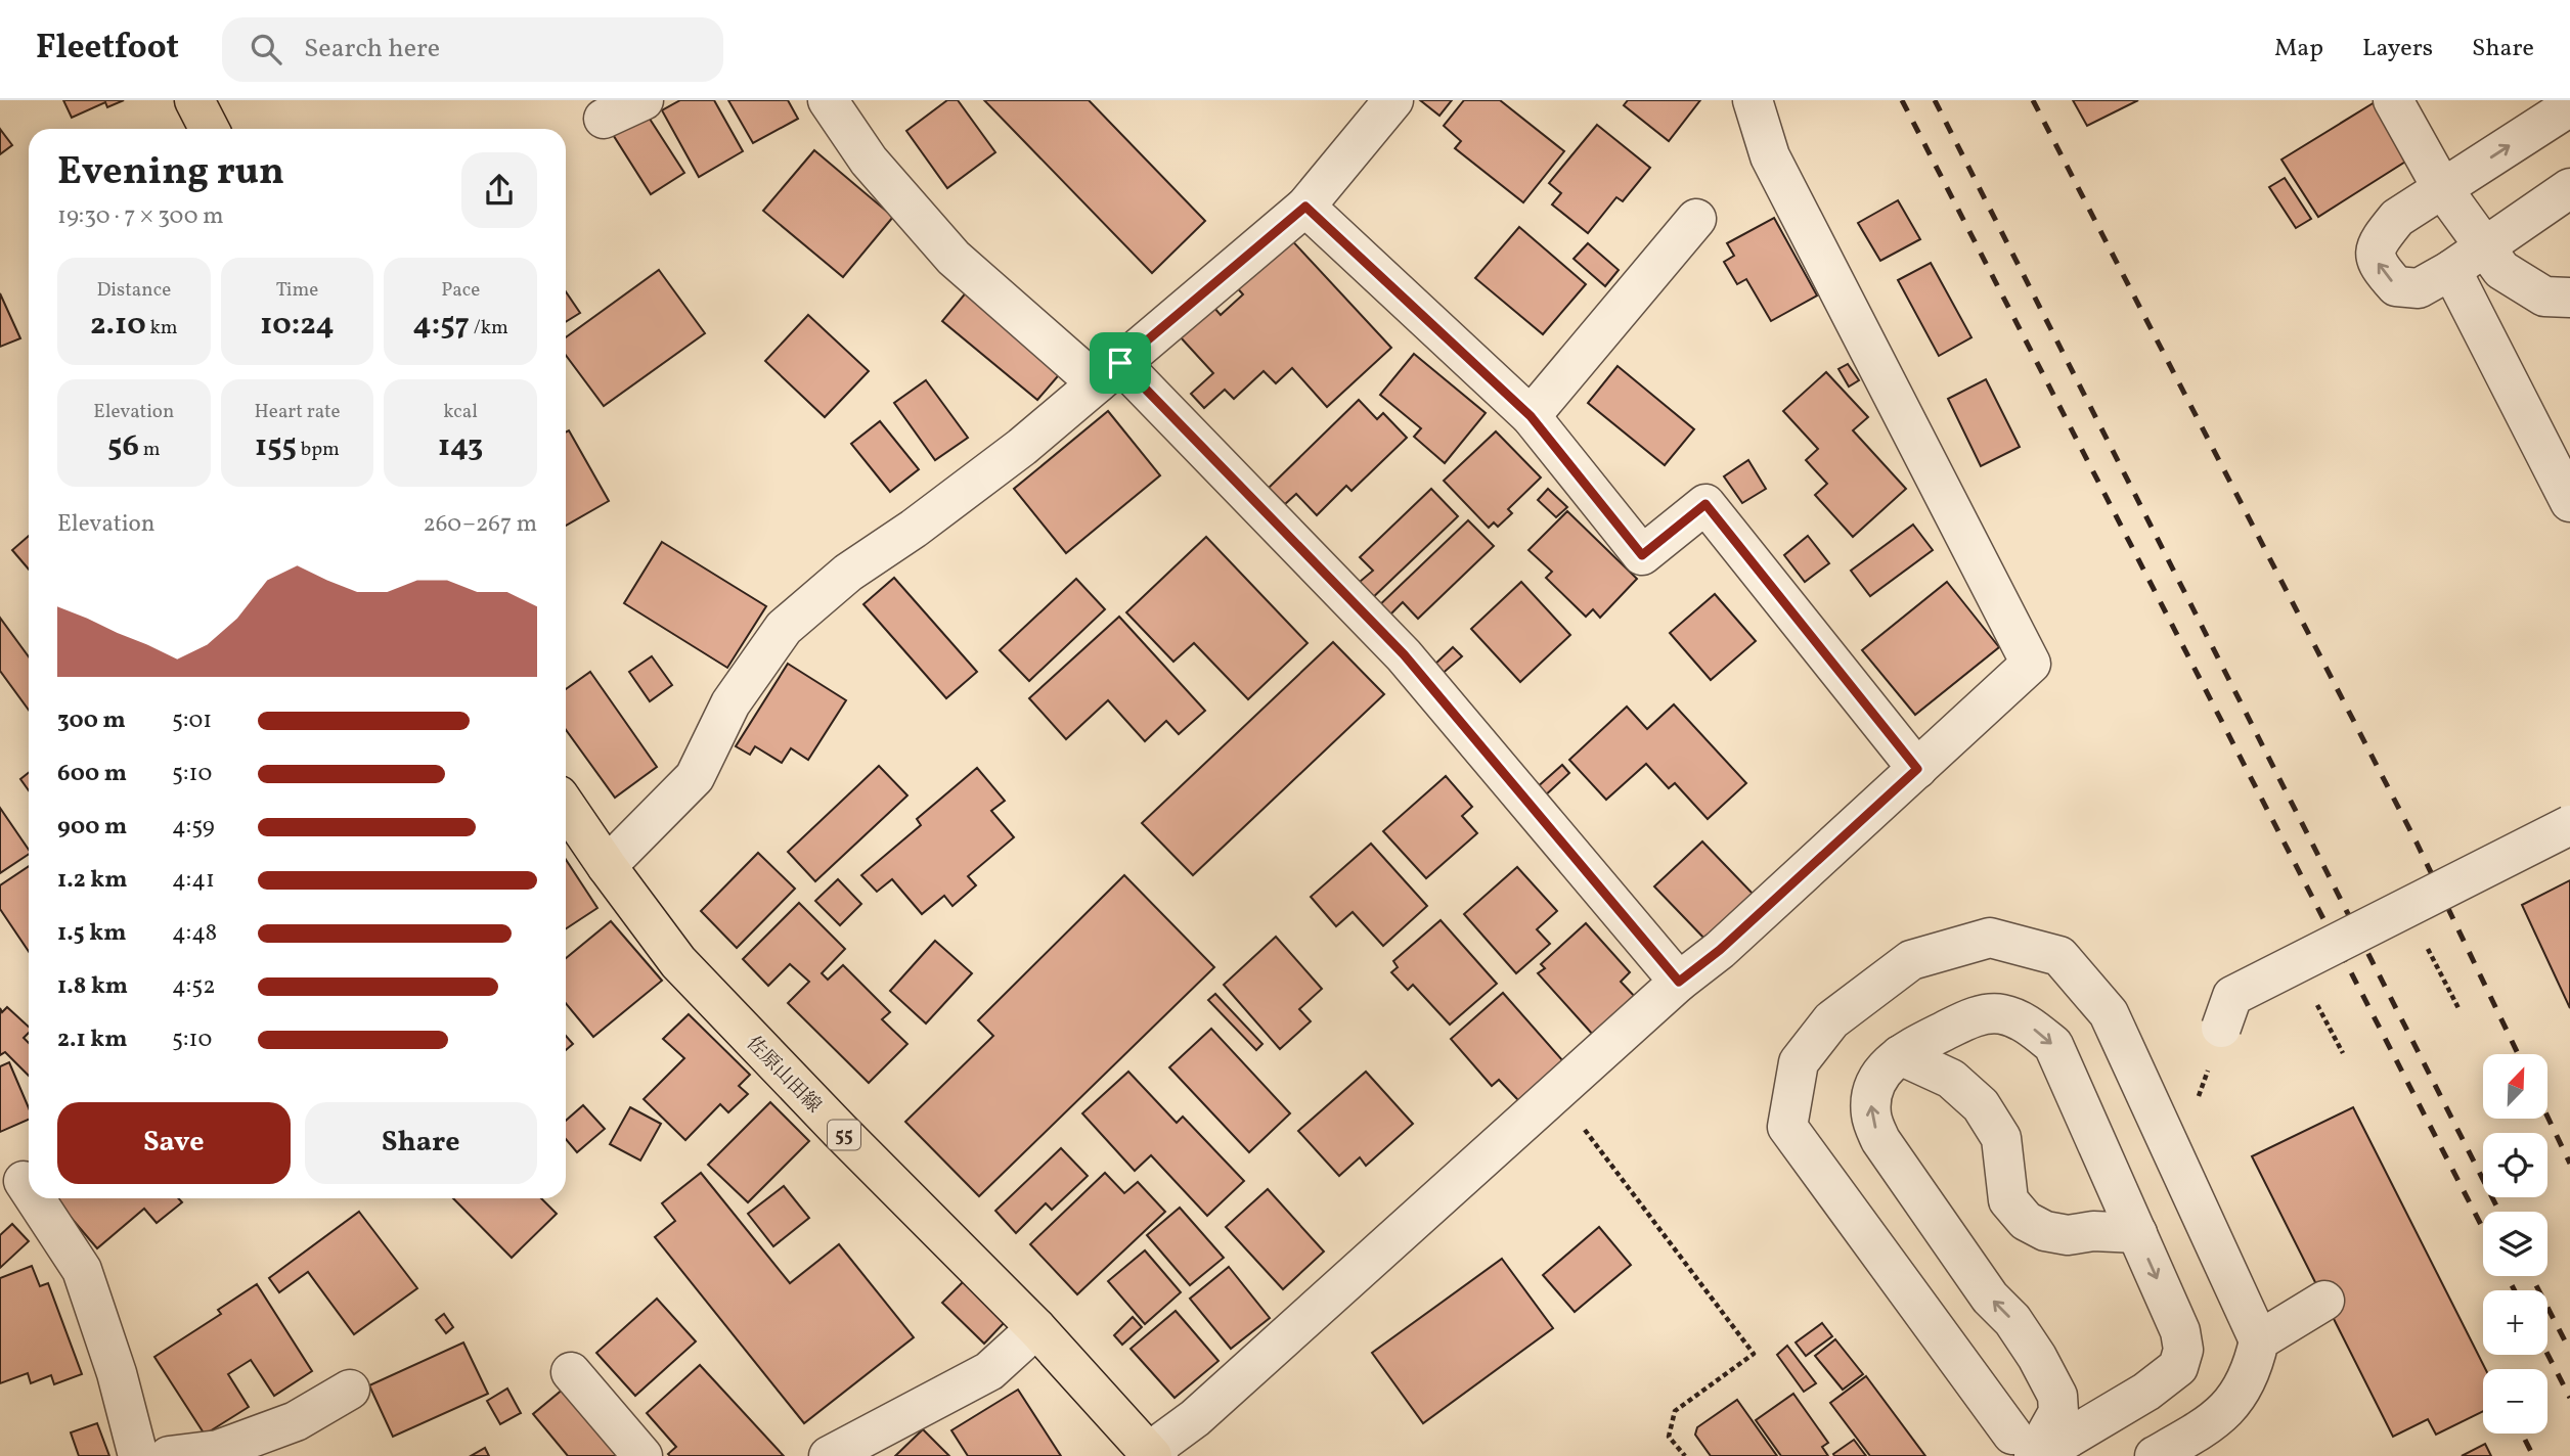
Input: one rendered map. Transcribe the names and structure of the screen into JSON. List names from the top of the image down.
{
  "streets": {
    "main road": ["佐原山田線", "55"]
  },
  "north": "top right",
  "page": {
    "header": "Fleetfoot",
    "search": "Search here",
    "nav": ["Map", "Layers", "Share"],
    "heading": ["Evening run", "19:30 · 7 × 300 m"],
    "stats": [
      ["Distance", "2.10 km"],
      ["Time", "10:24"],
      ["Pace", "4:57 /km"],
      ["Elevation", "56 m"],
      ["Heart rate", "155 bpm"],
      ["kcal", "143"]
    ],
    "chart": ["Elevation", "260–267 m"],
    "list": [
      {
        "name": "300 m",
        "note": "5:01"
      },
      {
        "name": "600 m",
        "note": "5:10"
      },
      {
        "name": "900 m",
        "note": "4:59"
      },
      {
        "name": "1.2 km",
        "note": "4:41"
      },
      {
        "name": "1.5 km",
        "note": "4:48"
      },
      {
        "name": "1.8 km",
        "note": "4:52"
      },
      {
        "name": "2.1 km",
        "note": "5:10"
      }
    ],
    "map_buttons": ["+", "−"],
    "buttons": ["Save", "Share"]
  }
}
